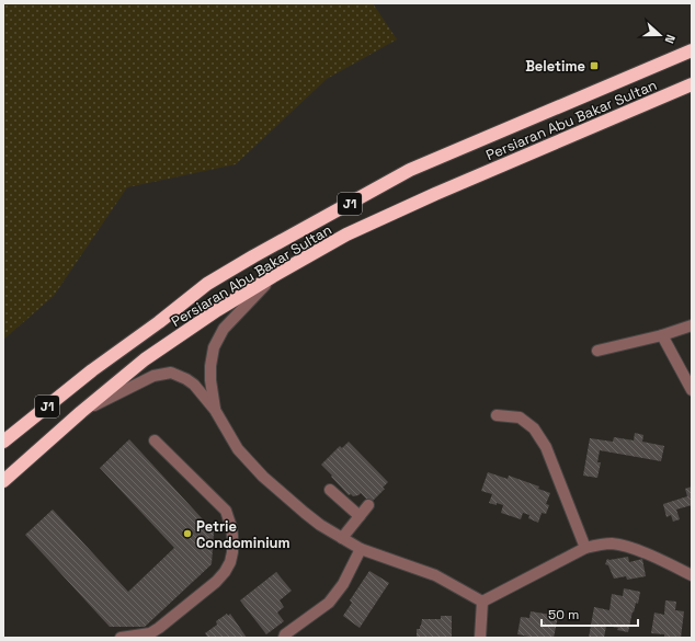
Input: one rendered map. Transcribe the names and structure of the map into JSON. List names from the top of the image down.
{
  "streets": {
    "highway": ["Persiaran Abu Bakar Sultan", "J1"]
  },
  "places": {
    "transit": ["Beletime"],
    "other": ["Petrie Condominium"]
  },
  "scale_bar": "50 m",
  "north": "right"
}
